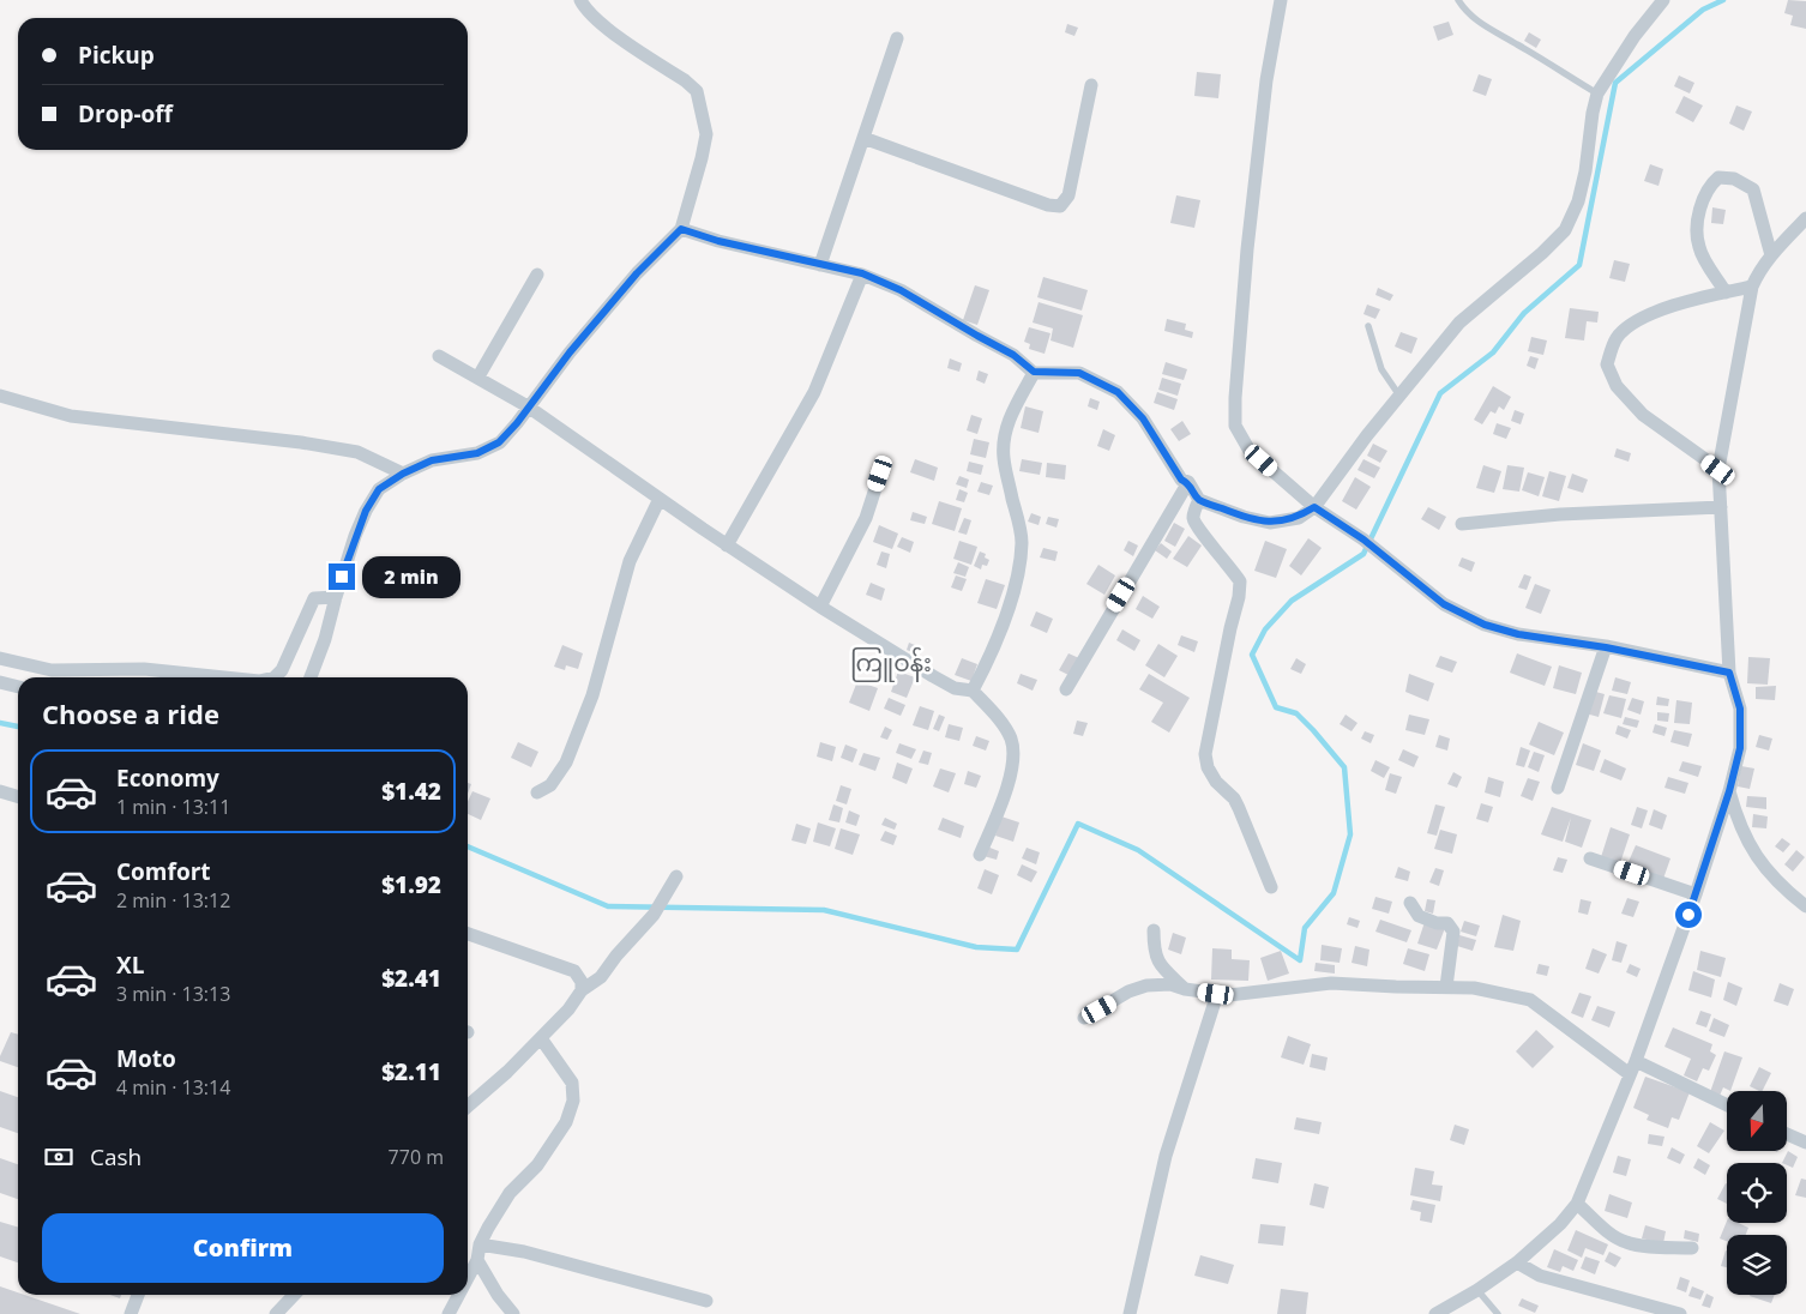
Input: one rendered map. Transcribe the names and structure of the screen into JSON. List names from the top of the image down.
{
  "districts": ["ကြူဝန်း"],
  "north": "bottom",
  "page": {
    "banner": ["Pickup", "Drop-off"],
    "bubble": "2 min",
    "heading": "Choose a ride",
    "list": [
      {
        "name": "Economy",
        "note": "1 min · 13:11",
        "value": "$1.42"
      },
      {
        "name": "Comfort",
        "note": "2 min · 13:12",
        "value": "$1.92"
      },
      {
        "name": "XL",
        "note": "3 min · 13:13",
        "value": "$2.41"
      },
      {
        "name": "Moto",
        "note": "4 min · 13:14",
        "value": "$2.11"
      }
    ],
    "pay": ["Cash", "770 m"],
    "buttons": "Confirm"
  }
}
